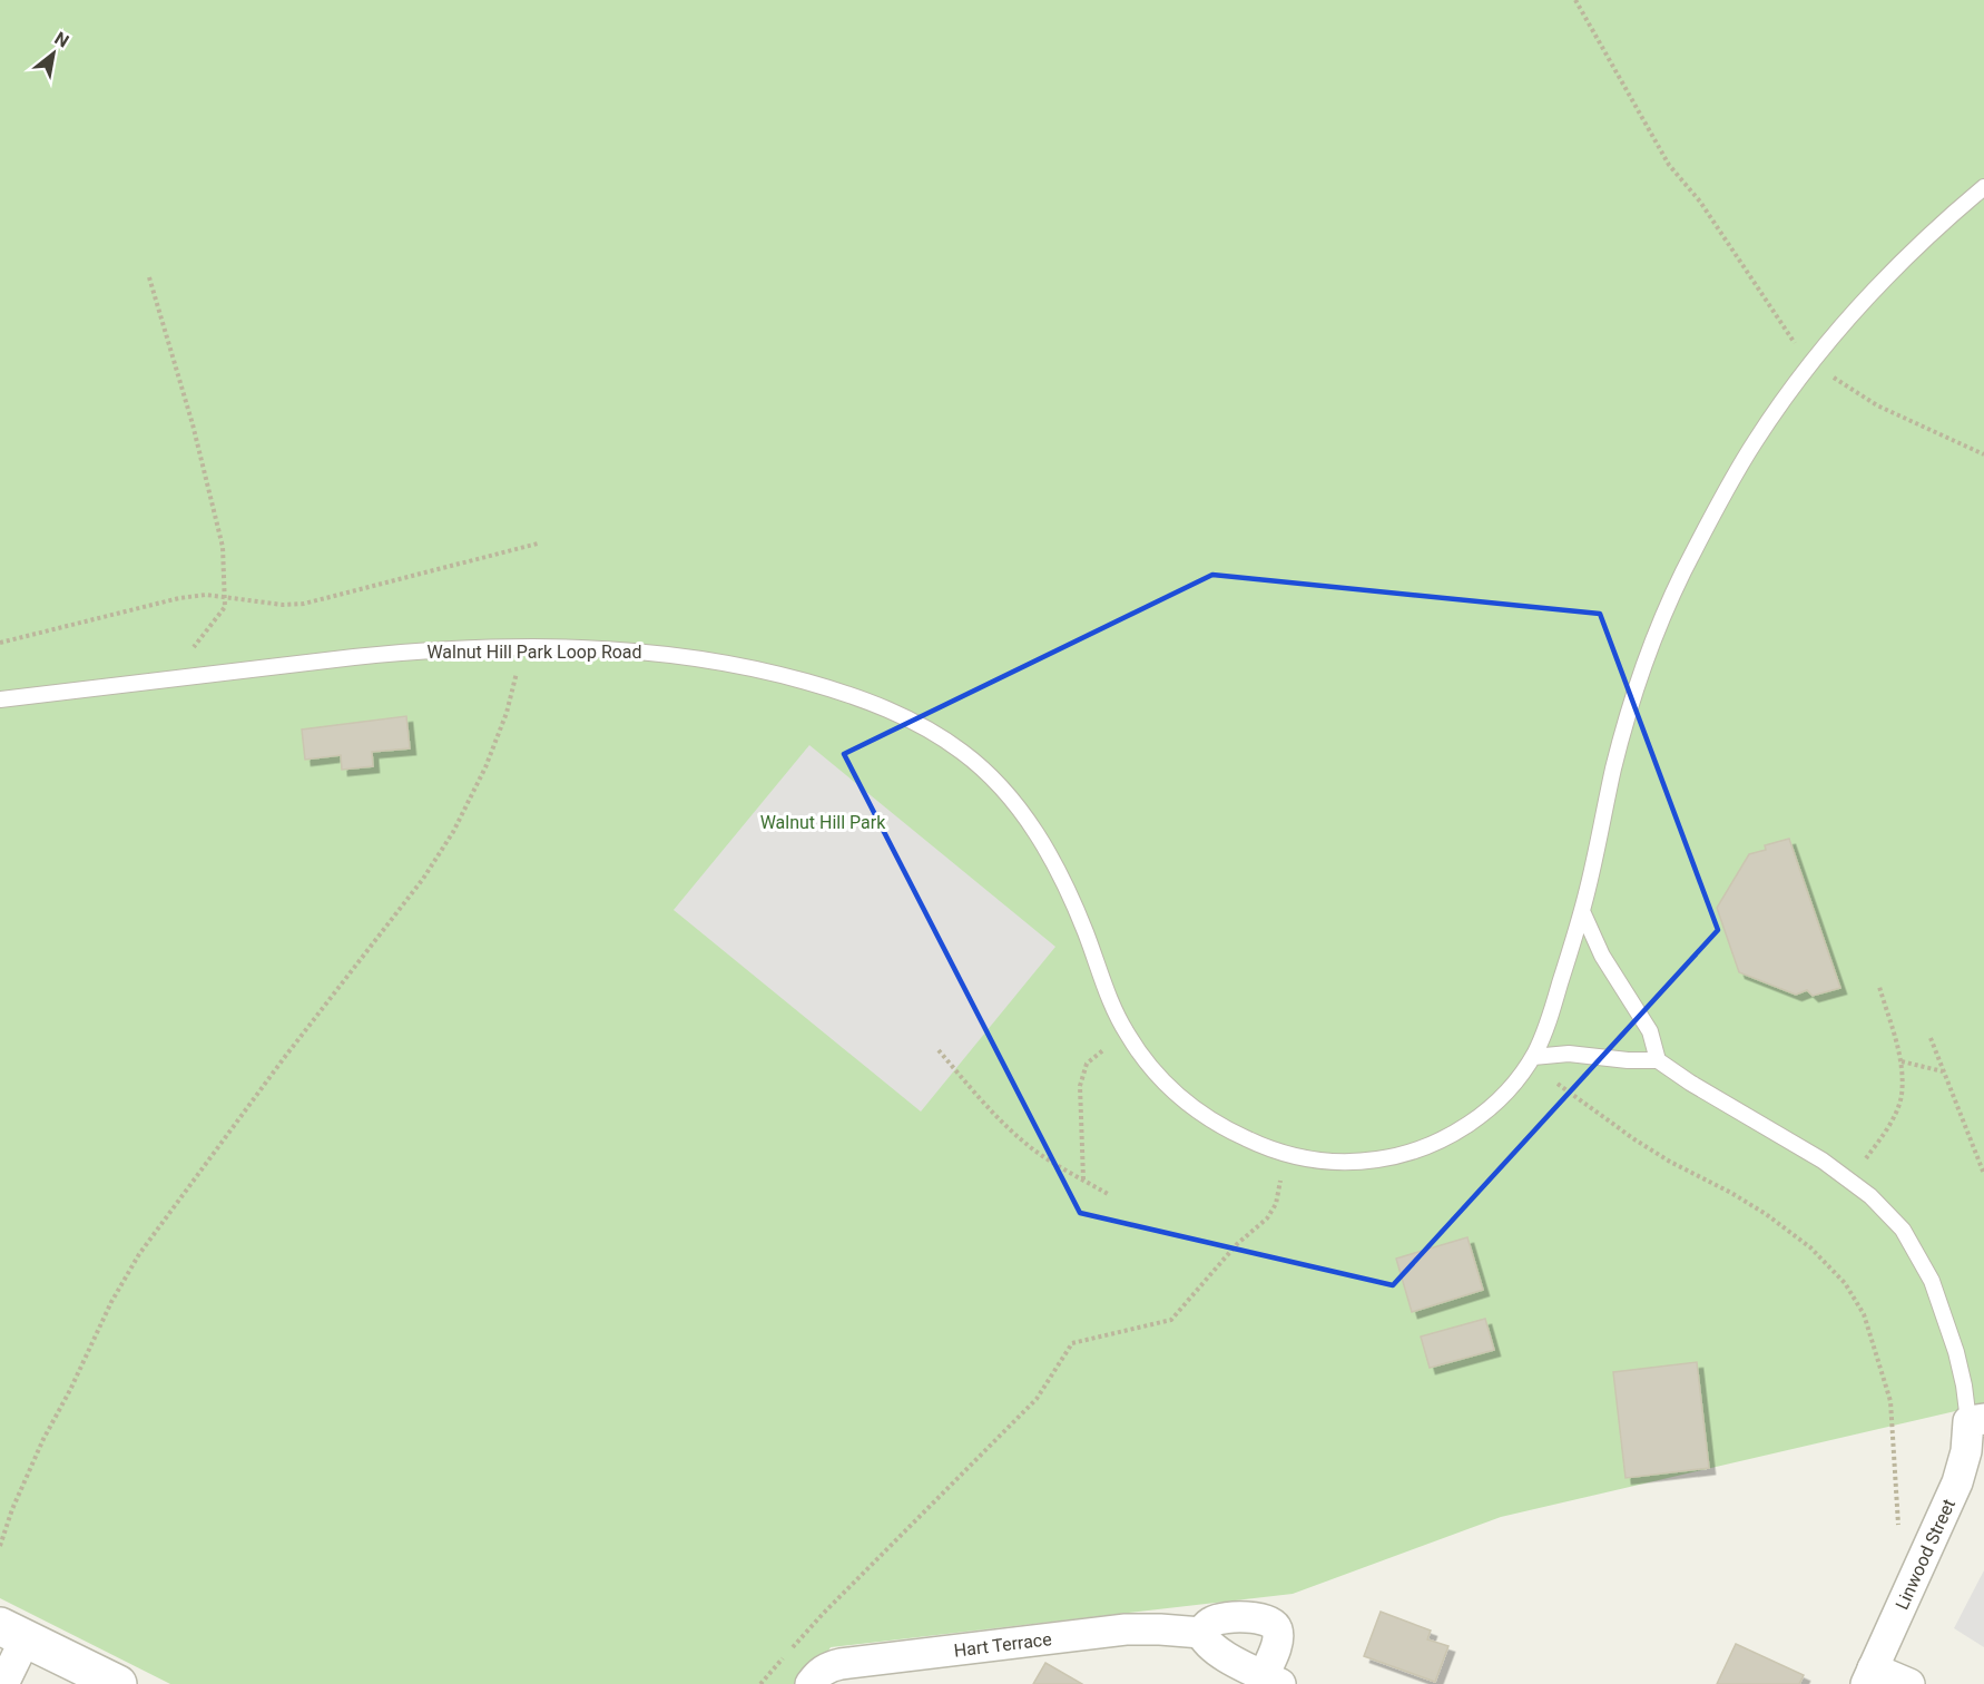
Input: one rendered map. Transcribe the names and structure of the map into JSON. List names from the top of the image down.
{
  "streets": {
    "street": ["Linwood Street", "Hart Terrace"],
    "lane": ["Walnut Hill Park Loop Road"]
  },
  "parks": ["Walnut Hill Park"],
  "north": "top right"
}
